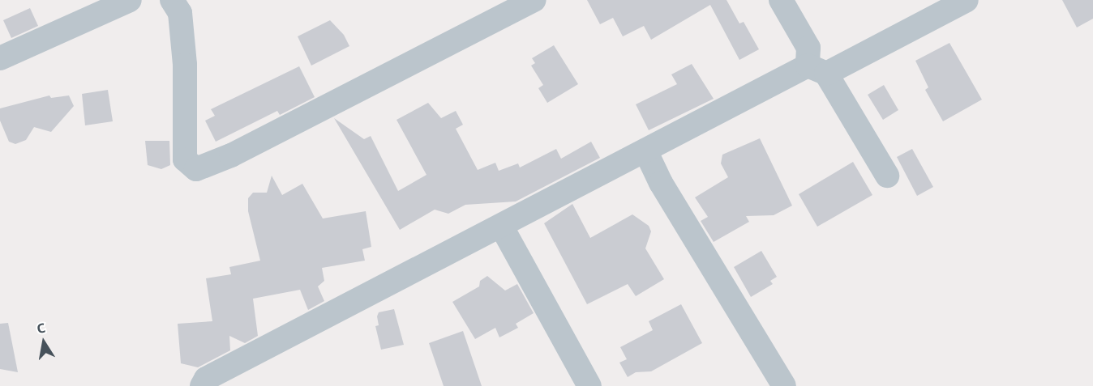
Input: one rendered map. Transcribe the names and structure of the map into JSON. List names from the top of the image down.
{
  "north": "top"
}
